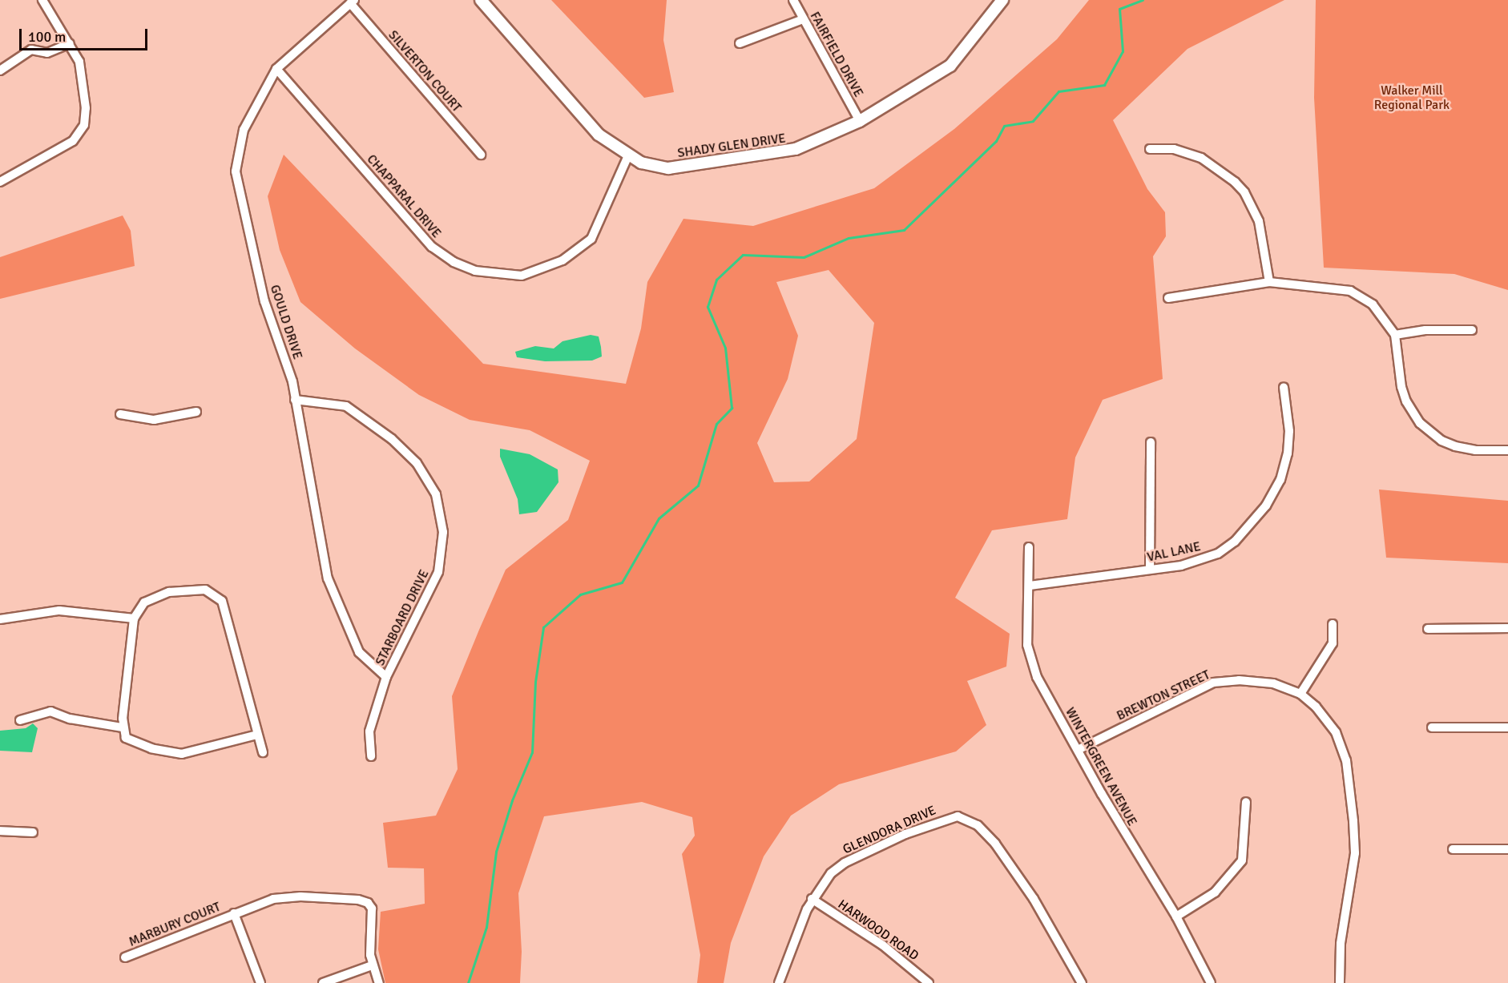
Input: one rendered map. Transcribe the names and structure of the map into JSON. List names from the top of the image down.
{
  "streets": {
    "street": [
      "FAIRFIELD DRIVE",
      "SILVERTON COURT",
      "SHADY GLEN DRIVE",
      "CHAPPARAL DRIVE",
      "GOULD DRIVE",
      "VAL LANE",
      "STARBOARD DRIVE",
      "BREWTON STREET",
      "WINTERGREEN AVENUE",
      "GLENDORA DRIVE",
      "MARBURY COURT",
      "HARWOOD ROAD"
    ]
  },
  "crossings": [
    ["FAIRFIELD DRIVE", "SHADY GLEN DRIVE"],
    ["SILVERTON COURT", "GOULD DRIVE"],
    ["SHADY GLEN DRIVE", "CHAPPARAL DRIVE"],
    ["CHAPPARAL DRIVE", "GOULD DRIVE"],
    ["GOULD DRIVE", "STARBOARD DRIVE"],
    ["VAL LANE", "WINTERGREEN AVENUE"],
    ["BREWTON STREET", "WINTERGREEN AVENUE"],
    ["GLENDORA DRIVE", "HARWOOD ROAD"]
  ],
  "parks": ["Walker Mill Regional Park"],
  "scale_bar": "100 m"
}
